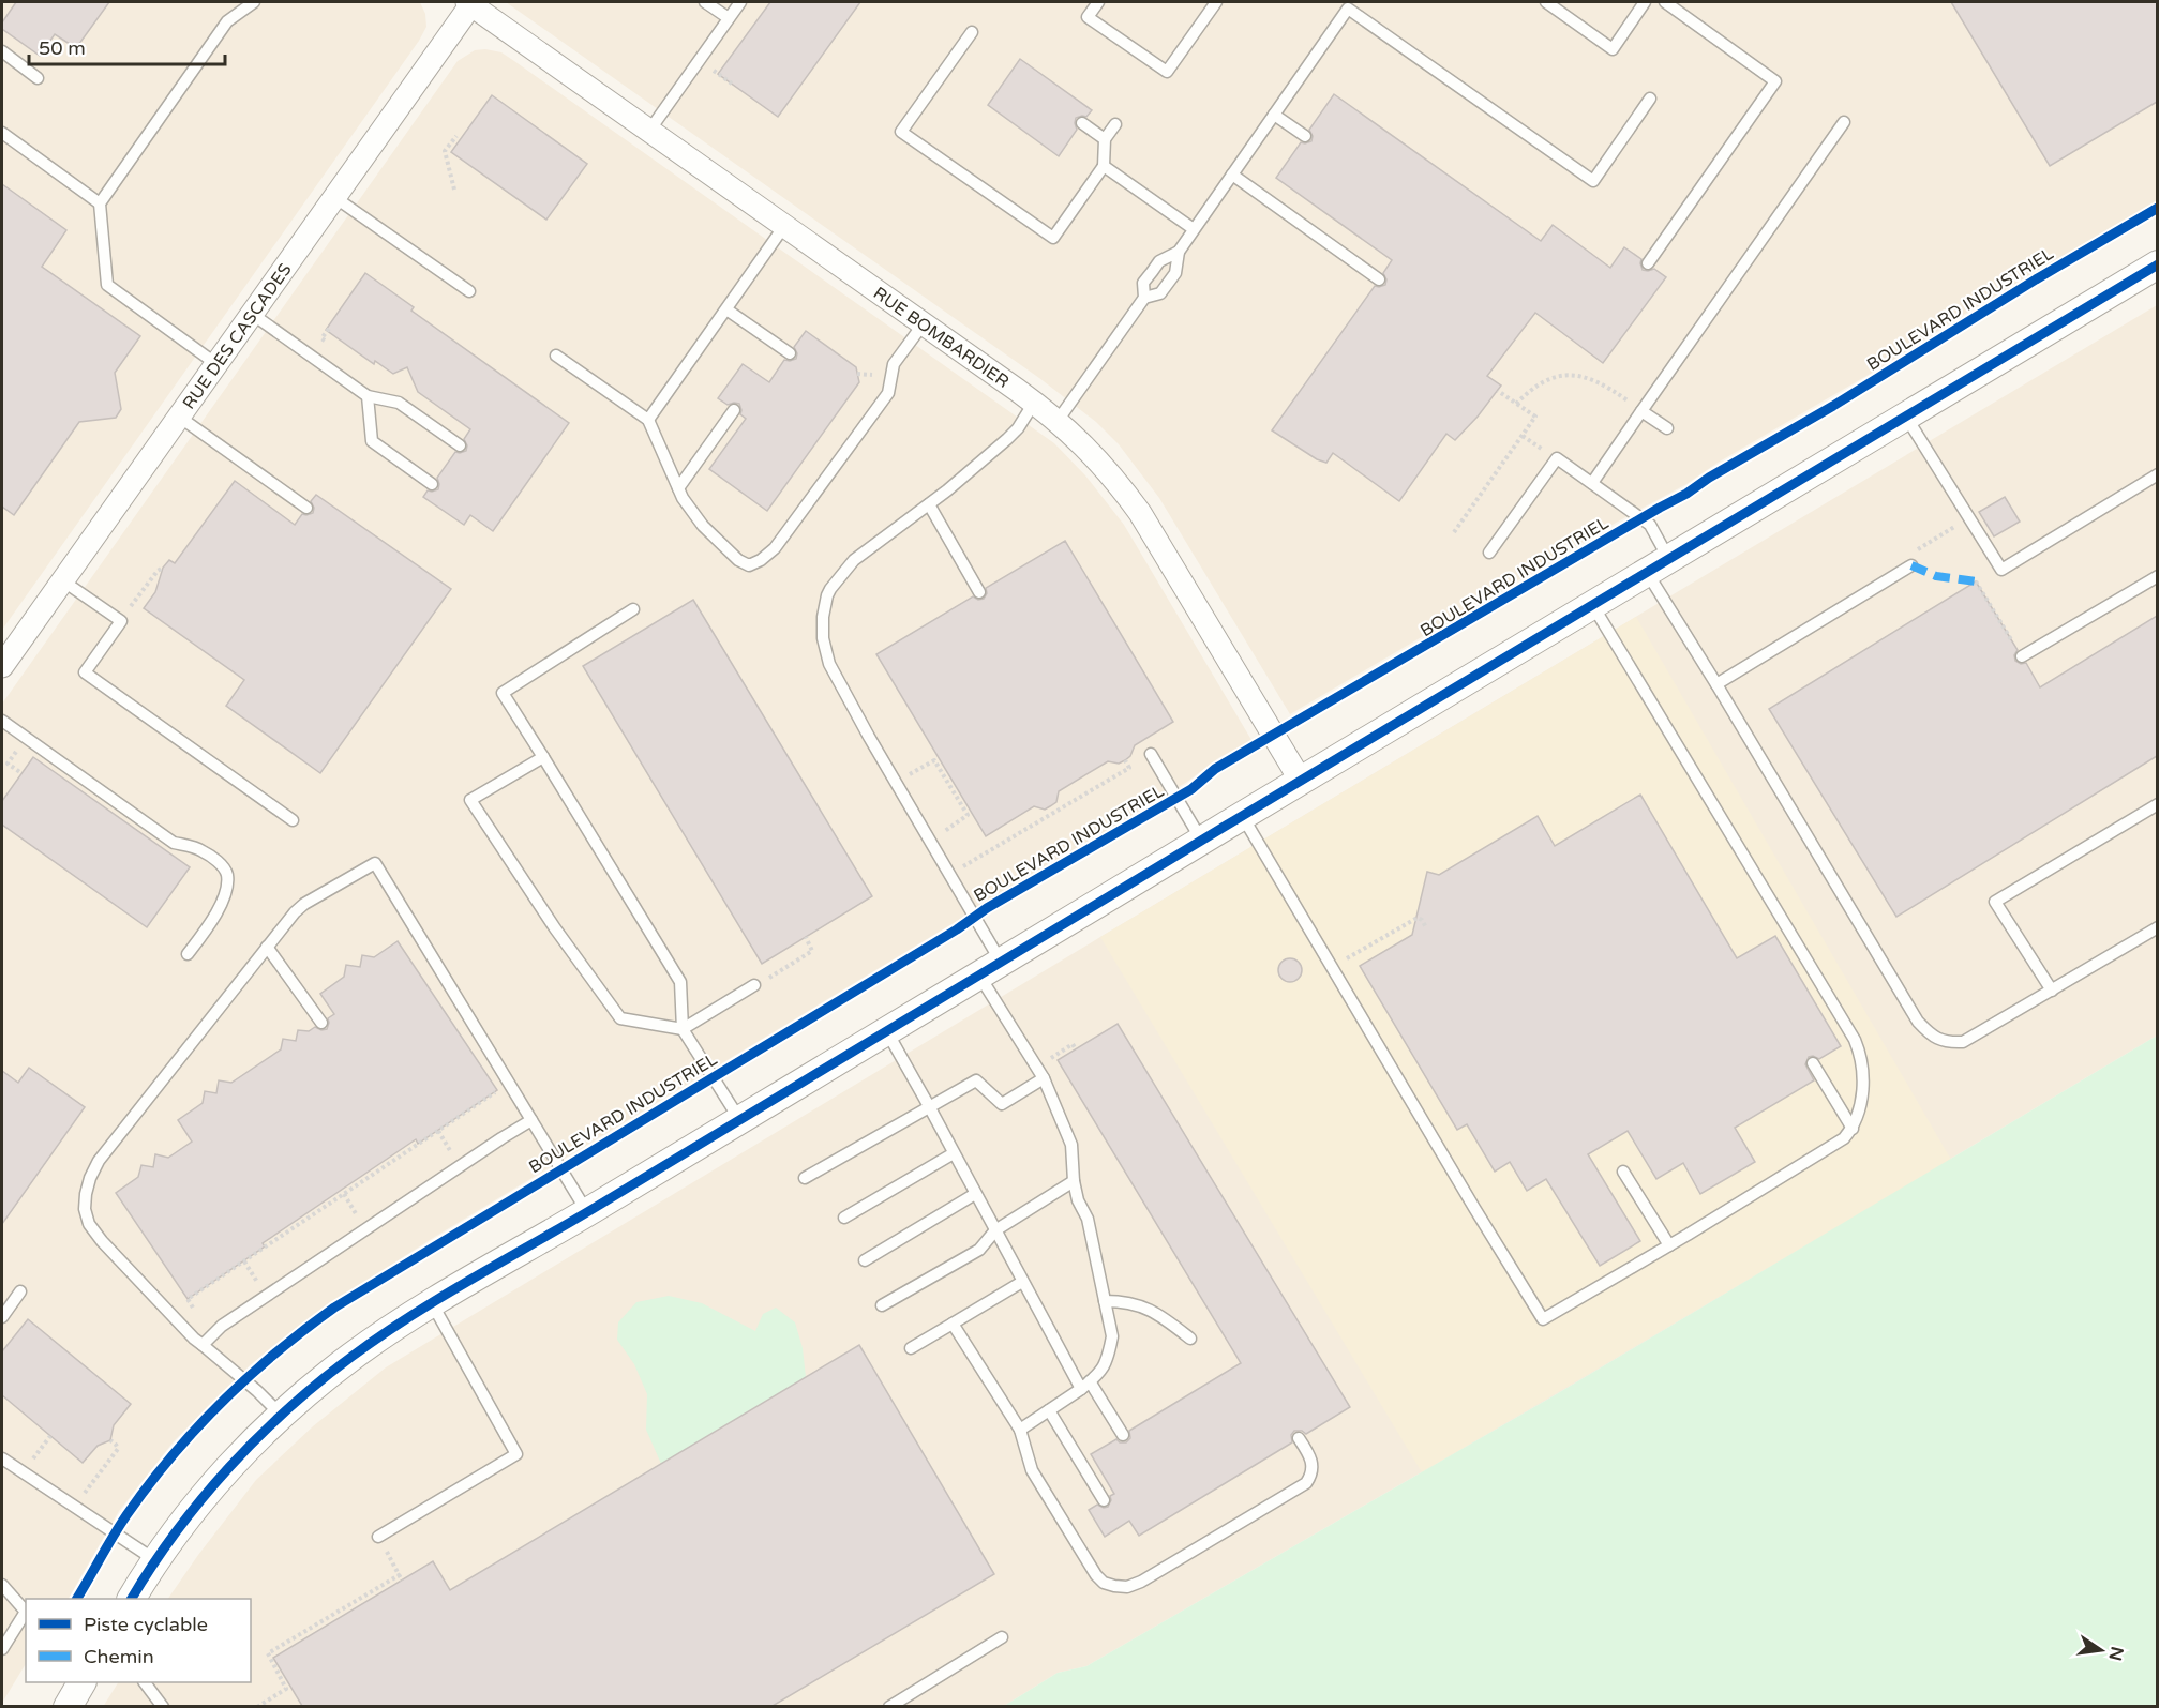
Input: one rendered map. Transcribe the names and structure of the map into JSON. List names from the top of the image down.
{
  "streets": {
    "street": ["RUE DES CASCADES", "RUE BOMBARDIER"],
    "cycle path": ["BOULEVARD INDUSTRIEL"]
  },
  "crossings": [
    ["RUE DES CASCADES", "RUE BOMBARDIER"]
  ],
  "legend": ["Piste cyclable", "Chemin"],
  "scale_bar": "50 m",
  "north": "right"
}
